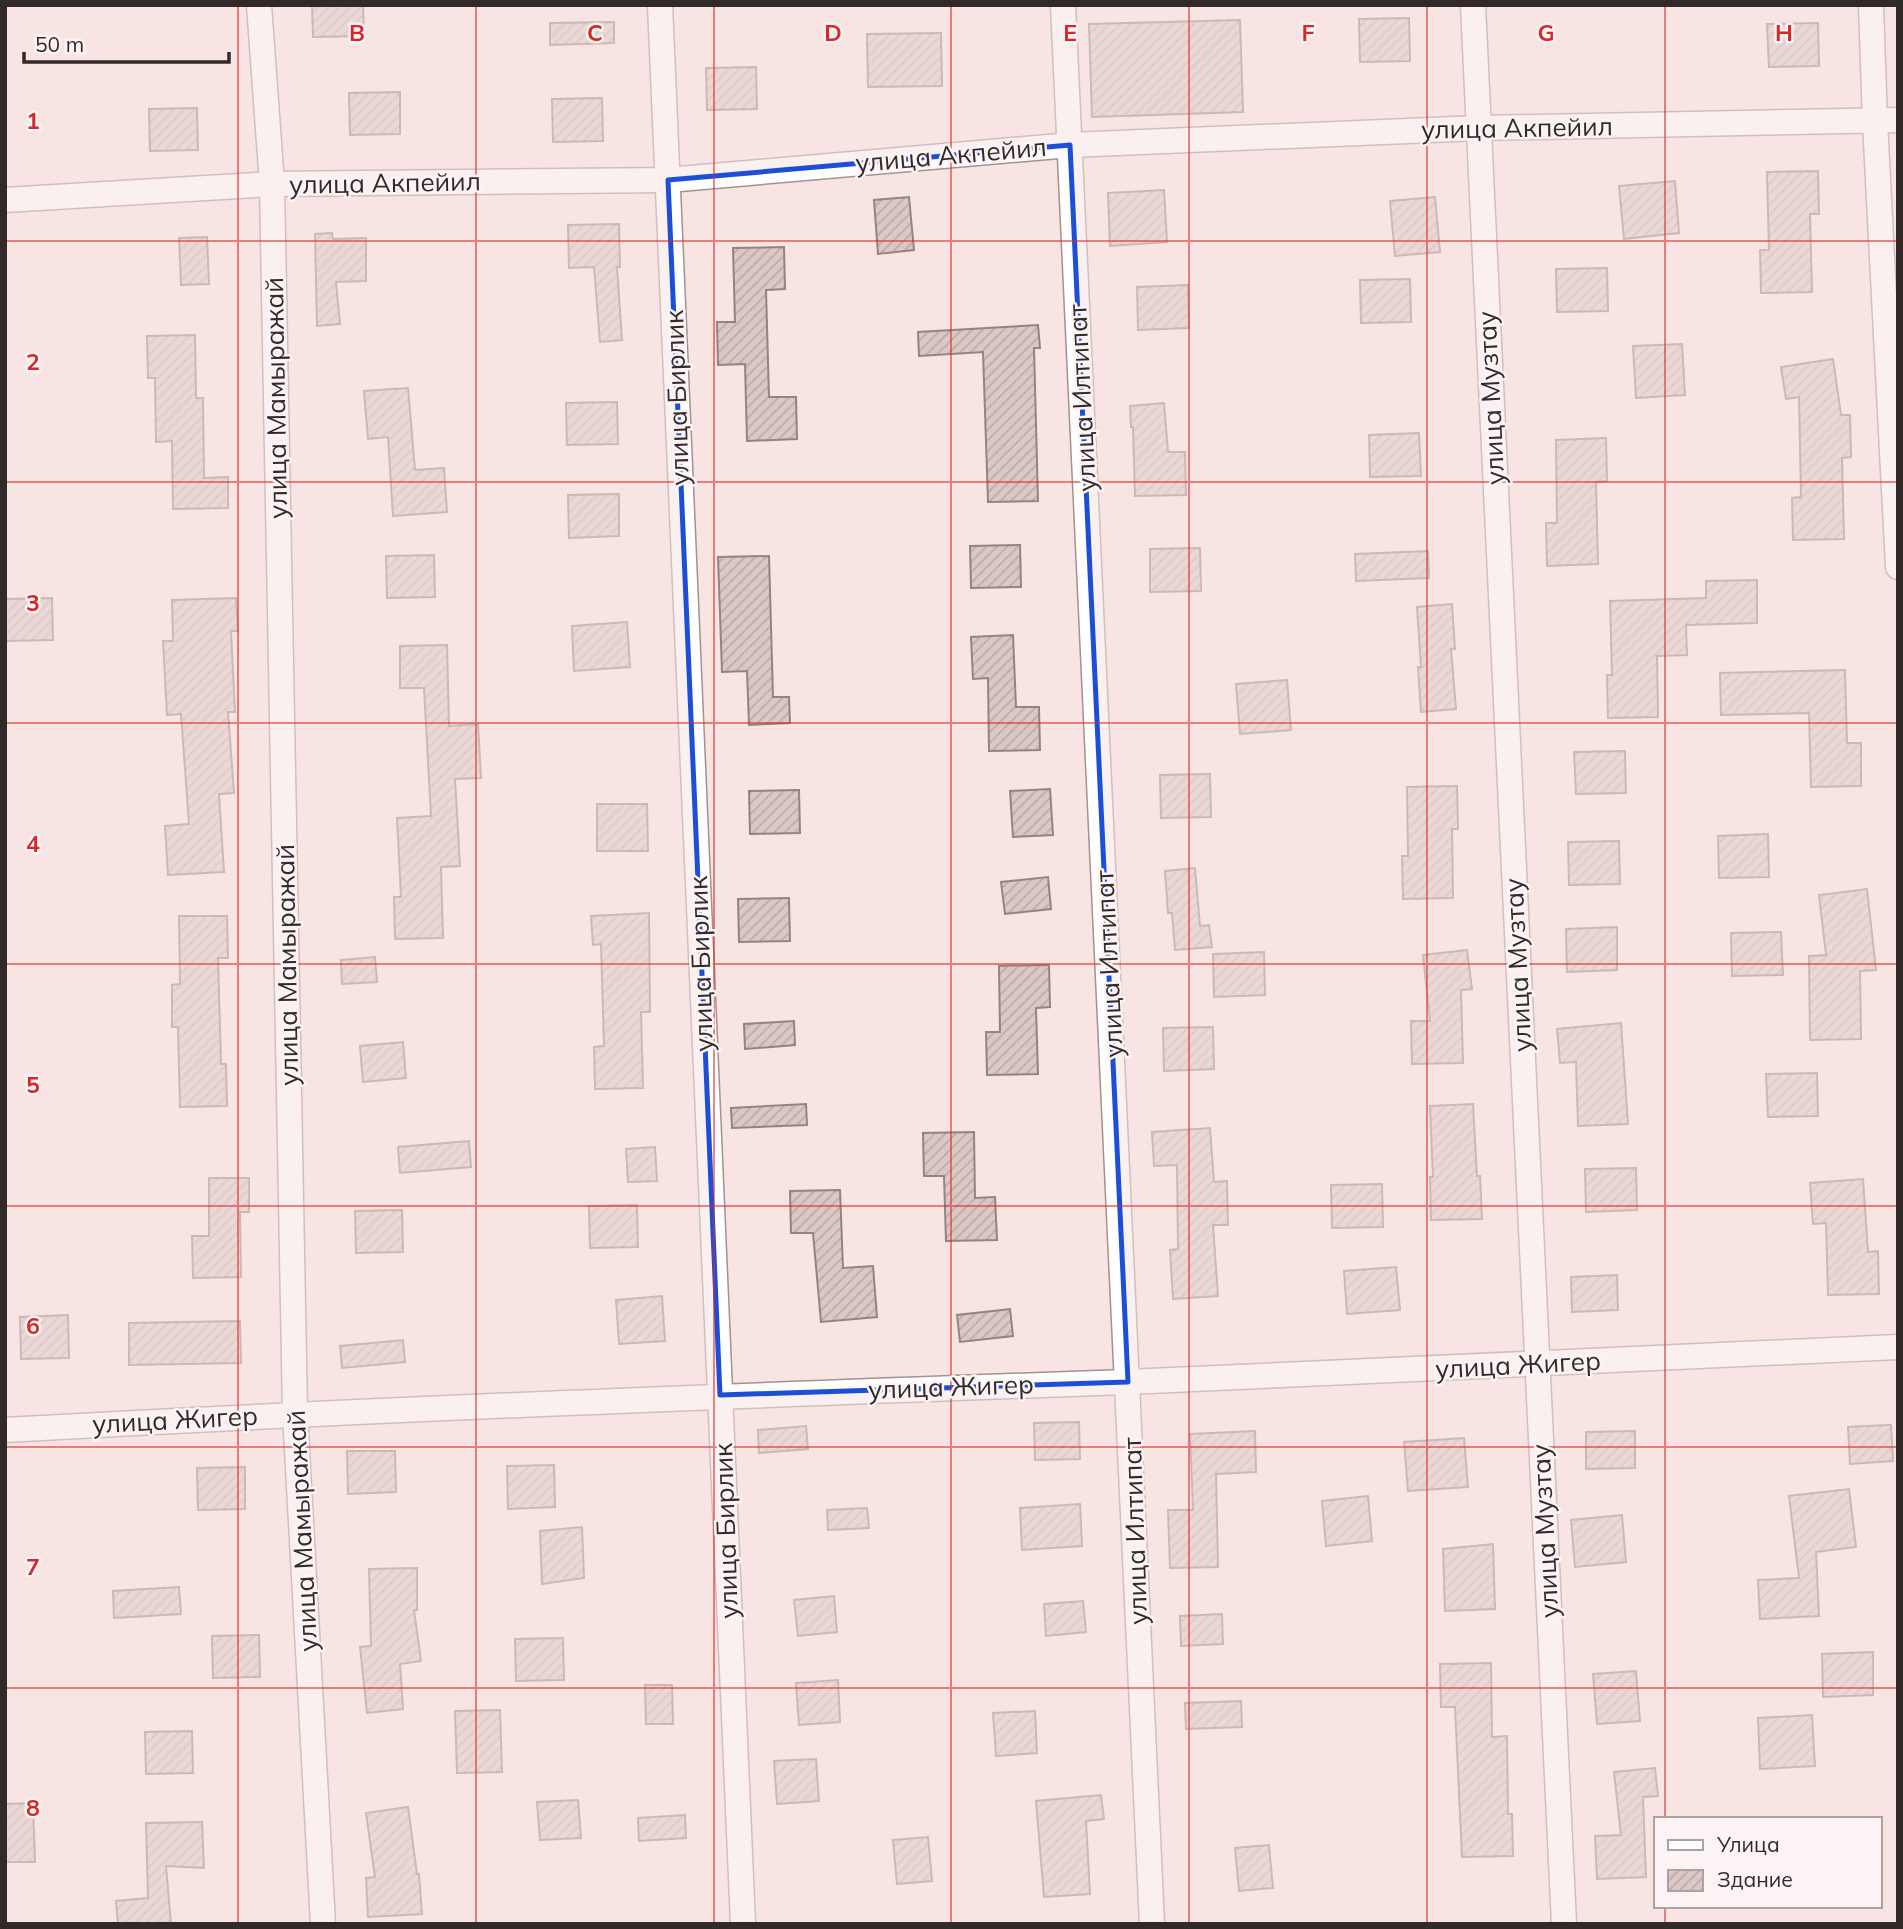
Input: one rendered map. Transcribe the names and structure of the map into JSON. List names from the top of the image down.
{
  "streets": {
    "street": [
      "улица Акпейил",
      "улица Мамыражай",
      "улица Бирлик",
      "улица Илтипат",
      "улица Музтау",
      "улица Жигер"
    ]
  },
  "crossings": [
    ["улица Акпейил", "улица Мамыражай"],
    ["улица Акпейил", "улица Бирлик"],
    ["улица Акпейил", "улица Илтипат"],
    ["улица Акпейил", "улица Музтау"],
    ["улица Мамыражай", "улица Жигер"],
    ["улица Бирлик", "улица Жигер"],
    ["улица Илтипат", "улица Жигер"],
    ["улица Музтау", "улица Жигер"]
  ],
  "legend": ["Улица", "Здание"],
  "scale_bar": "50 m",
  "grid": {
    "columns": [
      "B",
      "C",
      "D",
      "E",
      "F",
      "G",
      "H"
    ],
    "rows": [
      "1",
      "2",
      "3",
      "4",
      "5",
      "6",
      "7",
      "8"
    ]
  }
}
